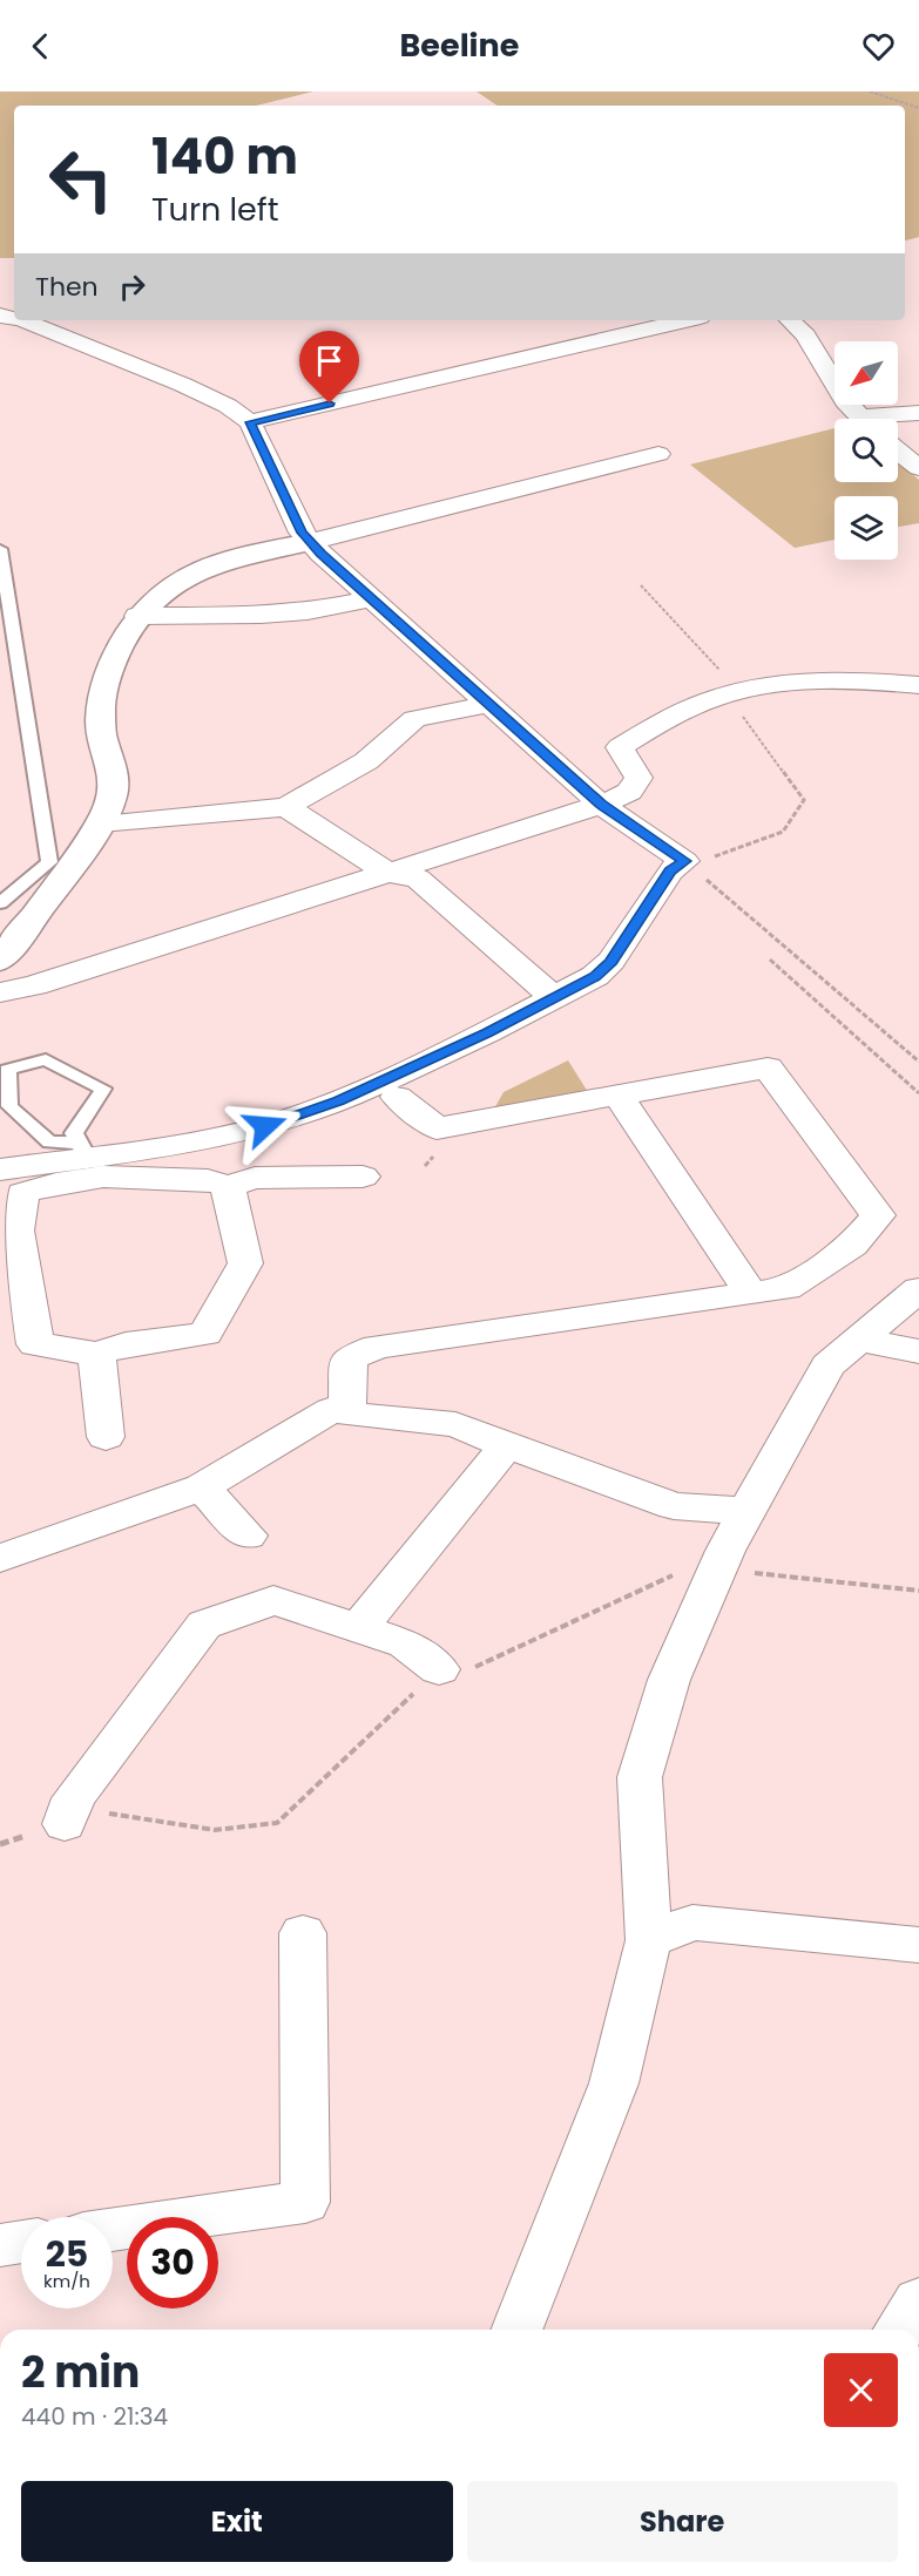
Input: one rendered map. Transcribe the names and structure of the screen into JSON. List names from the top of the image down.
{
  "north": "bottom left",
  "page": {
    "header": "Beeline",
    "turn": ["140 m", "Turn left"],
    "then": "Then",
    "speed": "25 km/h",
    "limit": "30",
    "heading": ["2 min", "440 m · 21:34"],
    "buttons": ["Exit", "Share"]
  }
}
